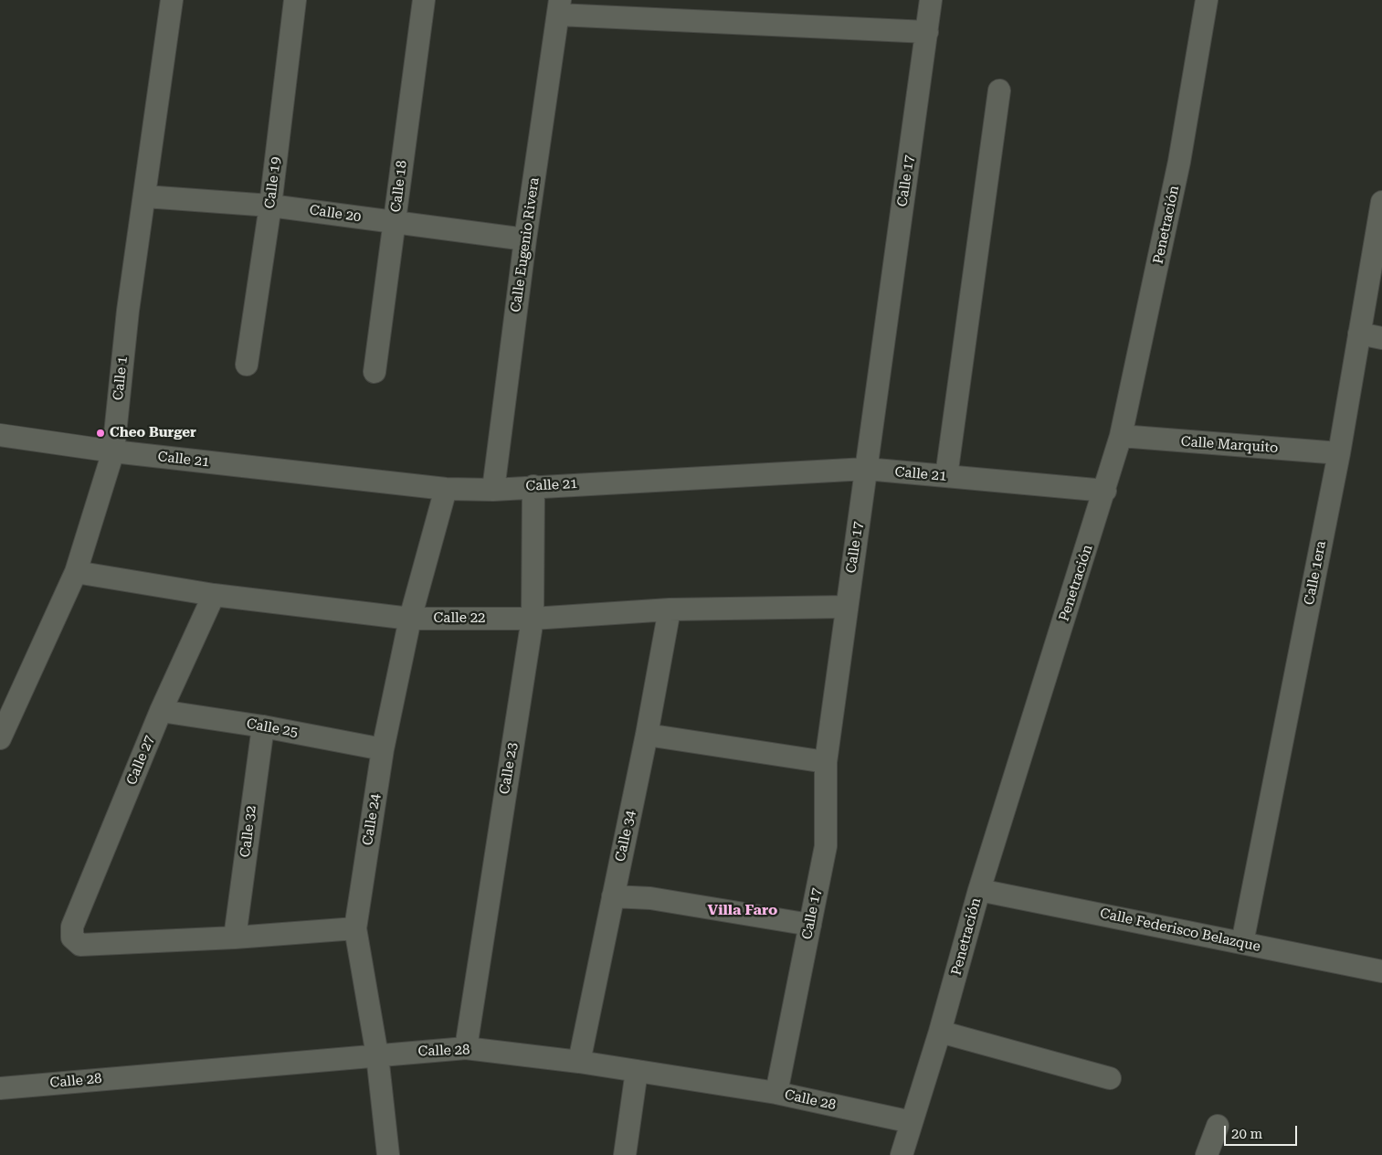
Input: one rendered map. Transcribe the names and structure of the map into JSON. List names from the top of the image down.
{
  "streets": {
    "street": [
      "Calle 17",
      "Calle 19",
      "Calle 18",
      "Calle 20",
      "Penetración",
      "Calle Eugenio Rivera",
      "Calle 1",
      "Calle Marquito",
      "Calle 21",
      "Calle 1era",
      "Calle 22",
      "Calle 25",
      "Calle 27",
      "Calle 23",
      "Calle 24",
      "Calle 32",
      "Calle 34",
      "Calle Federisco Belazque",
      "Calle 28"
    ]
  },
  "crossings": [
    ["Calle 17", "Calle 21"],
    ["Calle 17", "Calle 22"],
    ["Calle 17", "Calle 28"],
    ["Calle 19", "Calle 20"],
    ["Calle 18", "Calle 20"],
    ["Calle 20", "Calle Eugenio Rivera"],
    ["Calle 20", "Calle 1"],
    ["Penetración", "Calle Marquito"],
    ["Penetración", "Calle 21"],
    ["Penetración", "Calle Federisco Belazque"],
    ["Penetración", "Calle 28"],
    ["Calle Eugenio Rivera", "Calle 21"],
    ["Calle 1", "Calle 21"],
    ["Calle 1", "Calle 22"],
    ["Calle Marquito", "Calle 1era"],
    ["Calle 21", "Calle 23"],
    ["Calle 21", "Calle 24"],
    ["Calle 1era", "Calle Federisco Belazque"],
    ["Calle 22", "Calle 27"],
    ["Calle 22", "Calle 23"],
    ["Calle 22", "Calle 24"],
    ["Calle 22", "Calle 34"],
    ["Calle 25", "Calle 27"],
    ["Calle 25", "Calle 24"],
    ["Calle 25", "Calle 32"],
    ["Calle 27", "Calle 32"],
    ["Calle 23", "Calle 28"],
    ["Calle 24", "Calle 28"],
    ["Calle 34", "Calle 28"]
  ],
  "districts": ["Villa Faro"],
  "places": ["Cheo Burger"],
  "scale_bar": "20 m"
}
